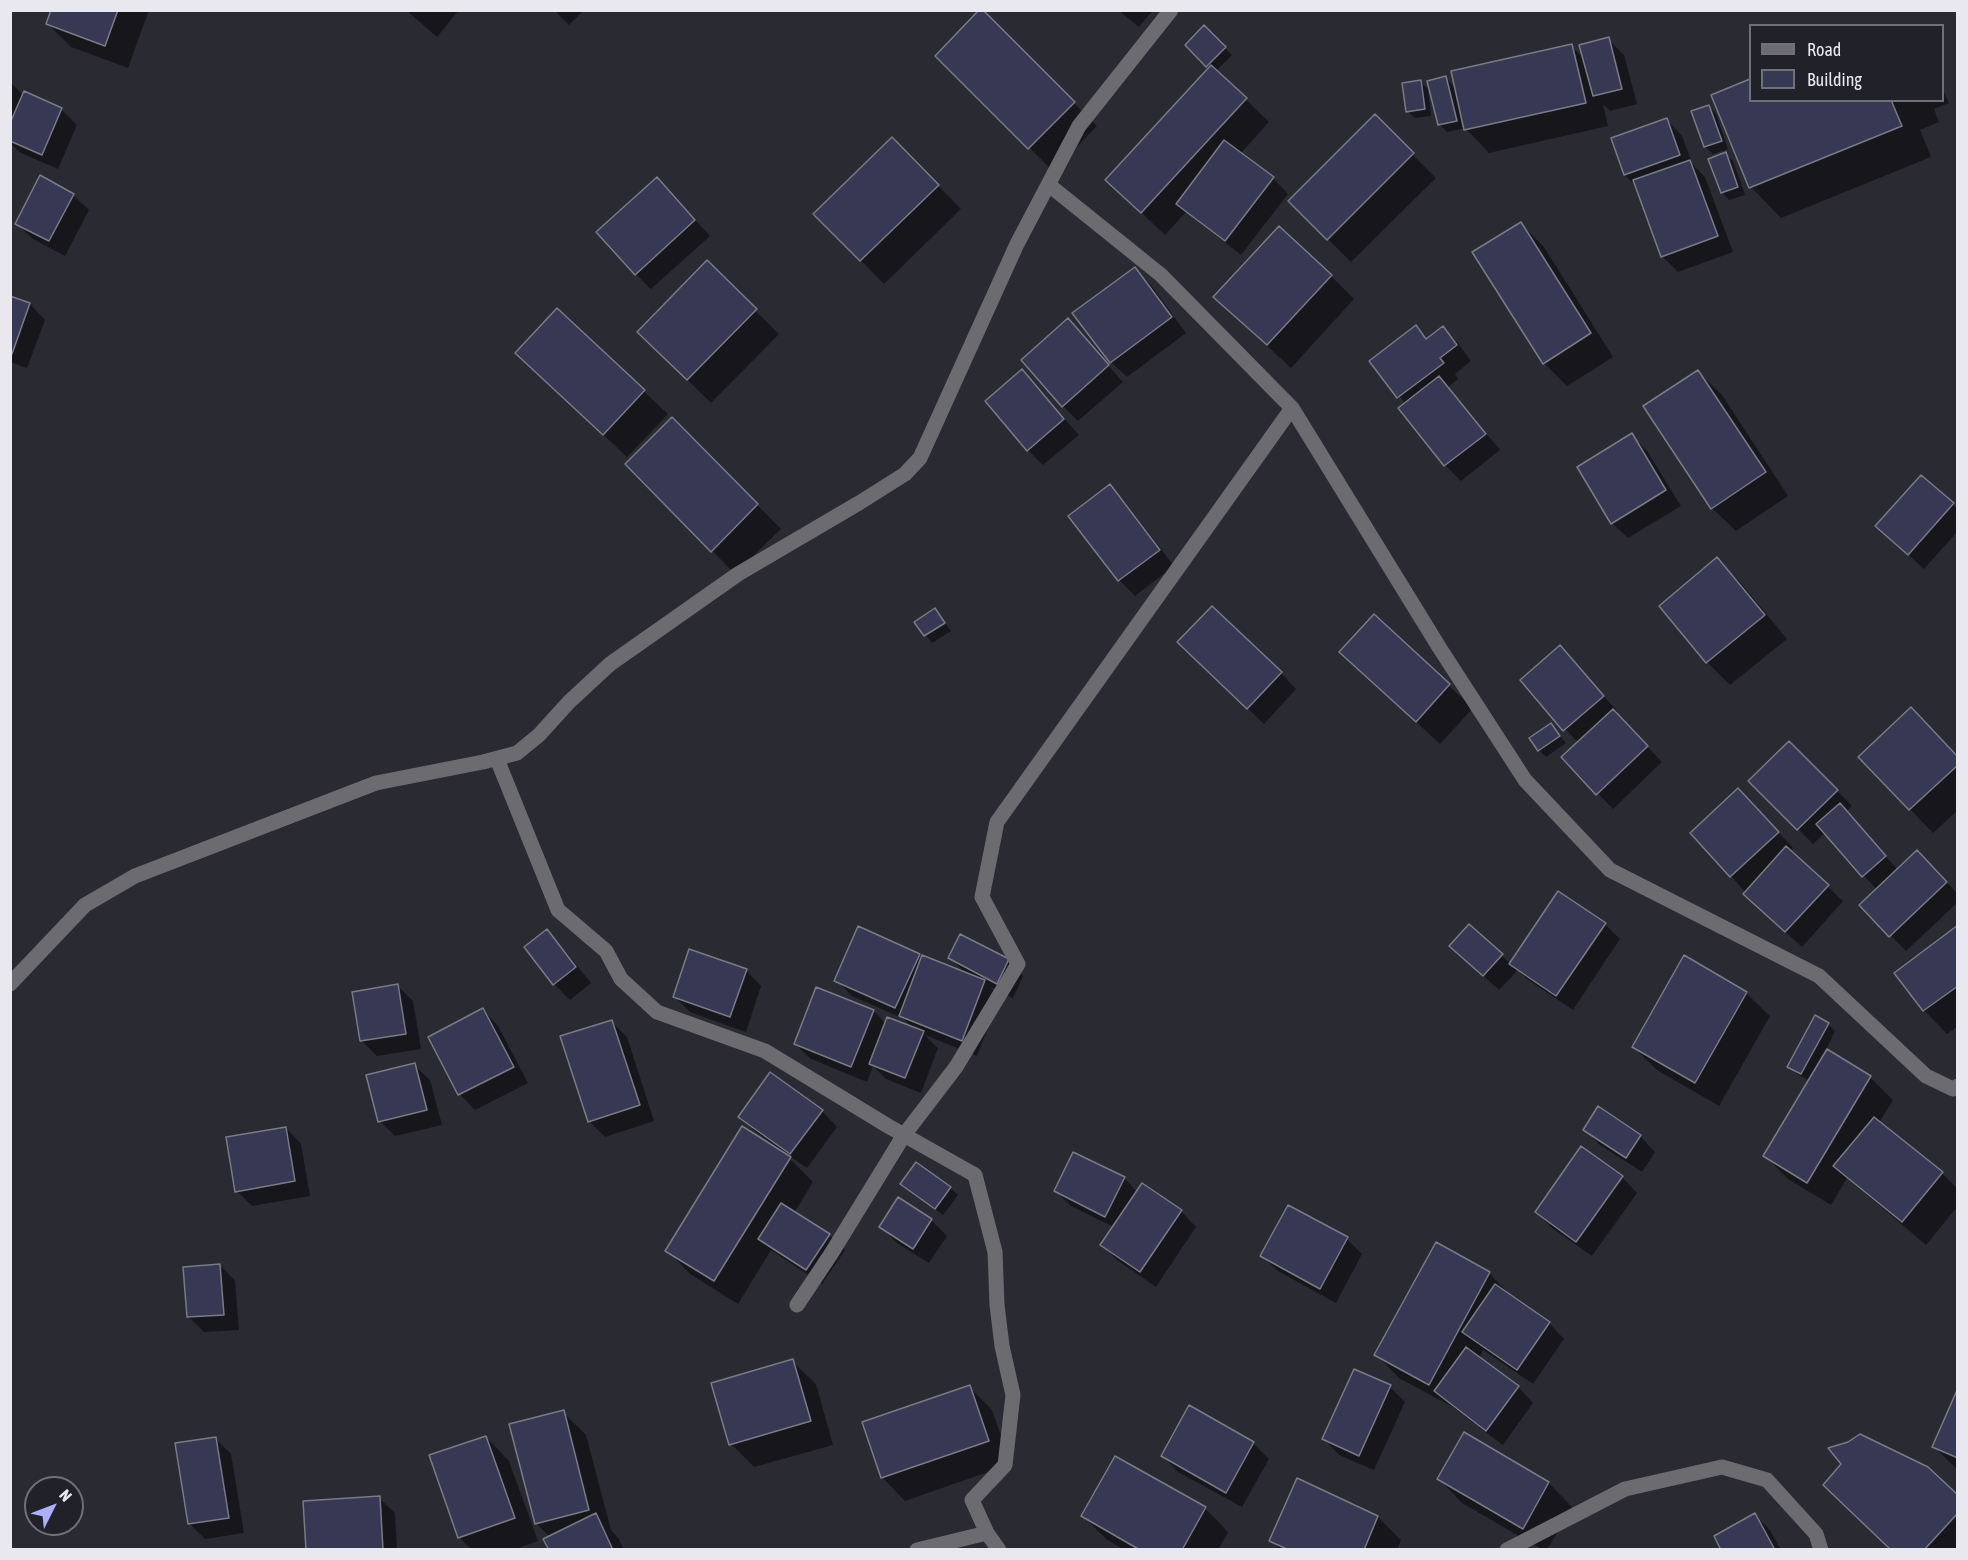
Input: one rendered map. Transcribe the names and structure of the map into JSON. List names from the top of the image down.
{
  "legend": ["Road", "Building"],
  "north": "top right"
}
